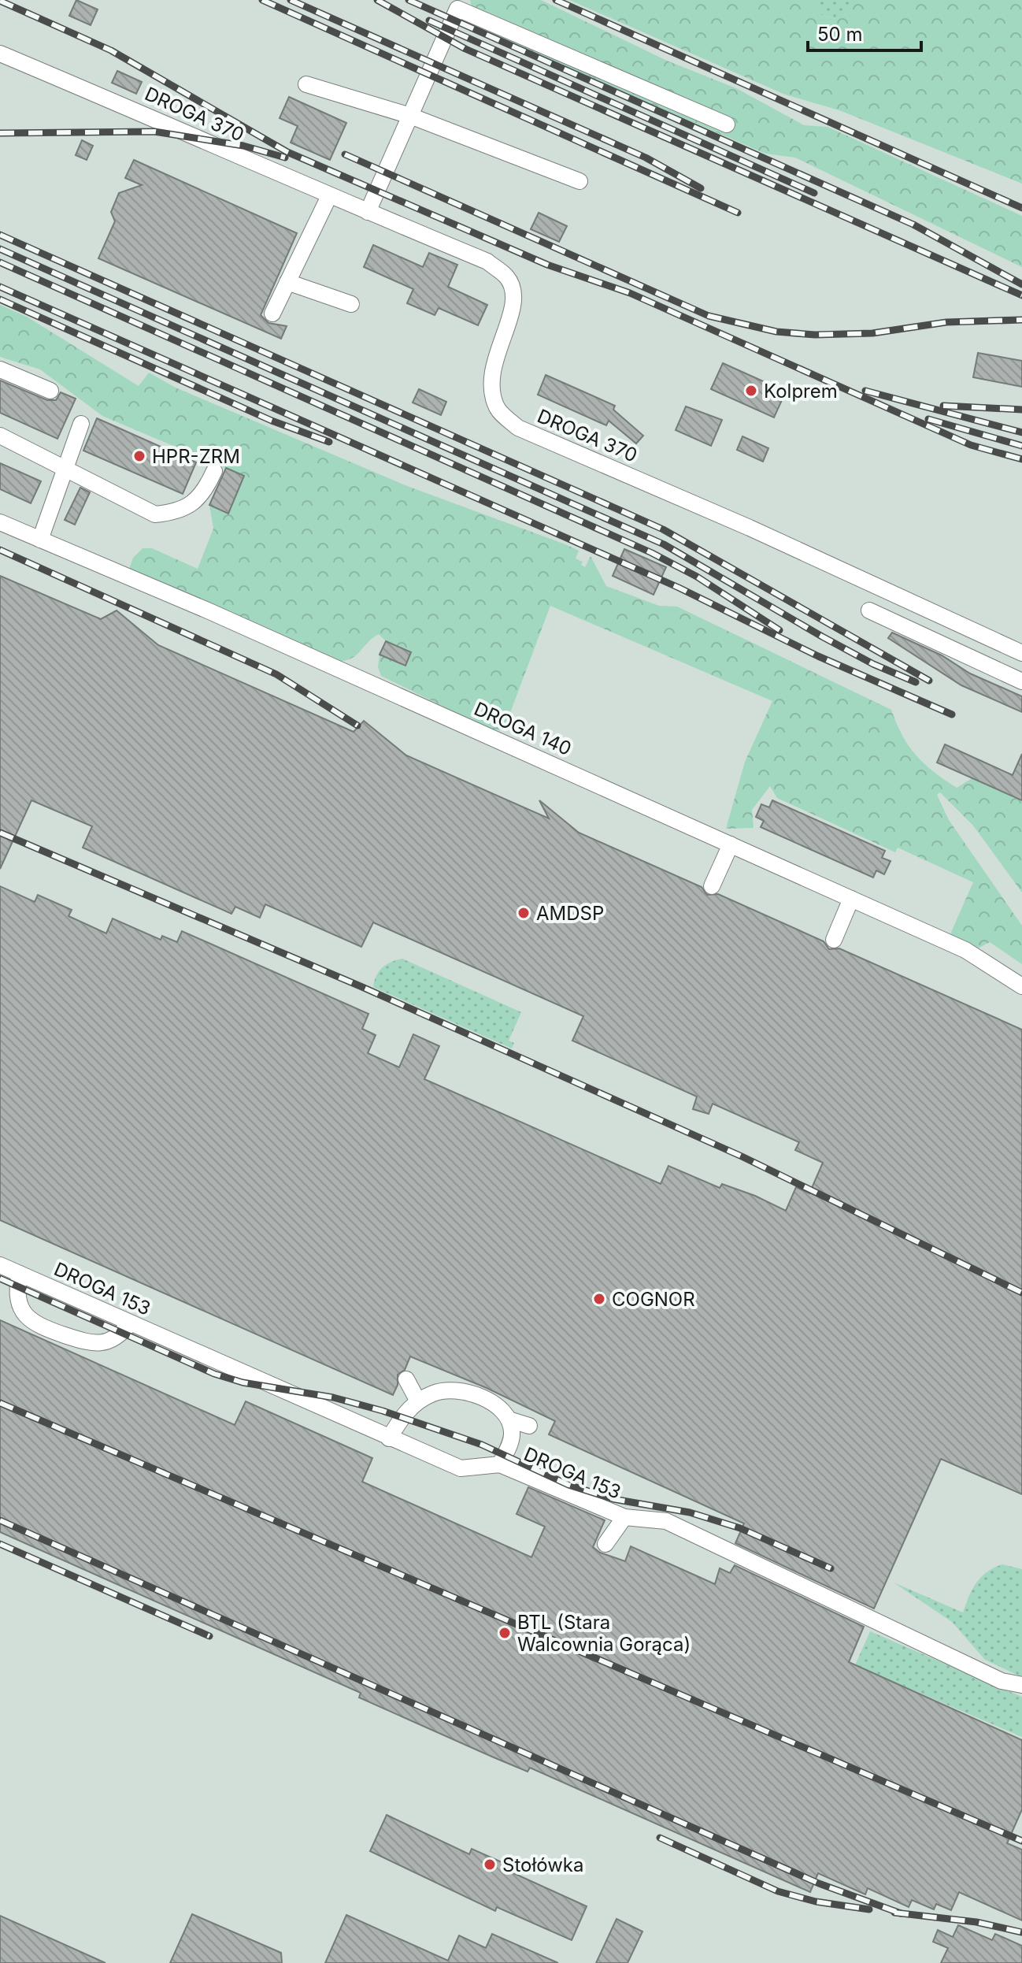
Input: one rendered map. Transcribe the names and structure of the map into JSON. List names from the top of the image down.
{
  "streets": {
    "lane": ["DROGA 370", "DROGA 140", "DROGA 153"]
  },
  "places": [
    "Kolprem",
    "HPR-ZRM",
    "AMDSP",
    "COGNOR",
    "BTL (Stara Walcownia Gorąca)",
    "Stołówka"
  ],
  "scale_bar": "50 m"
}
